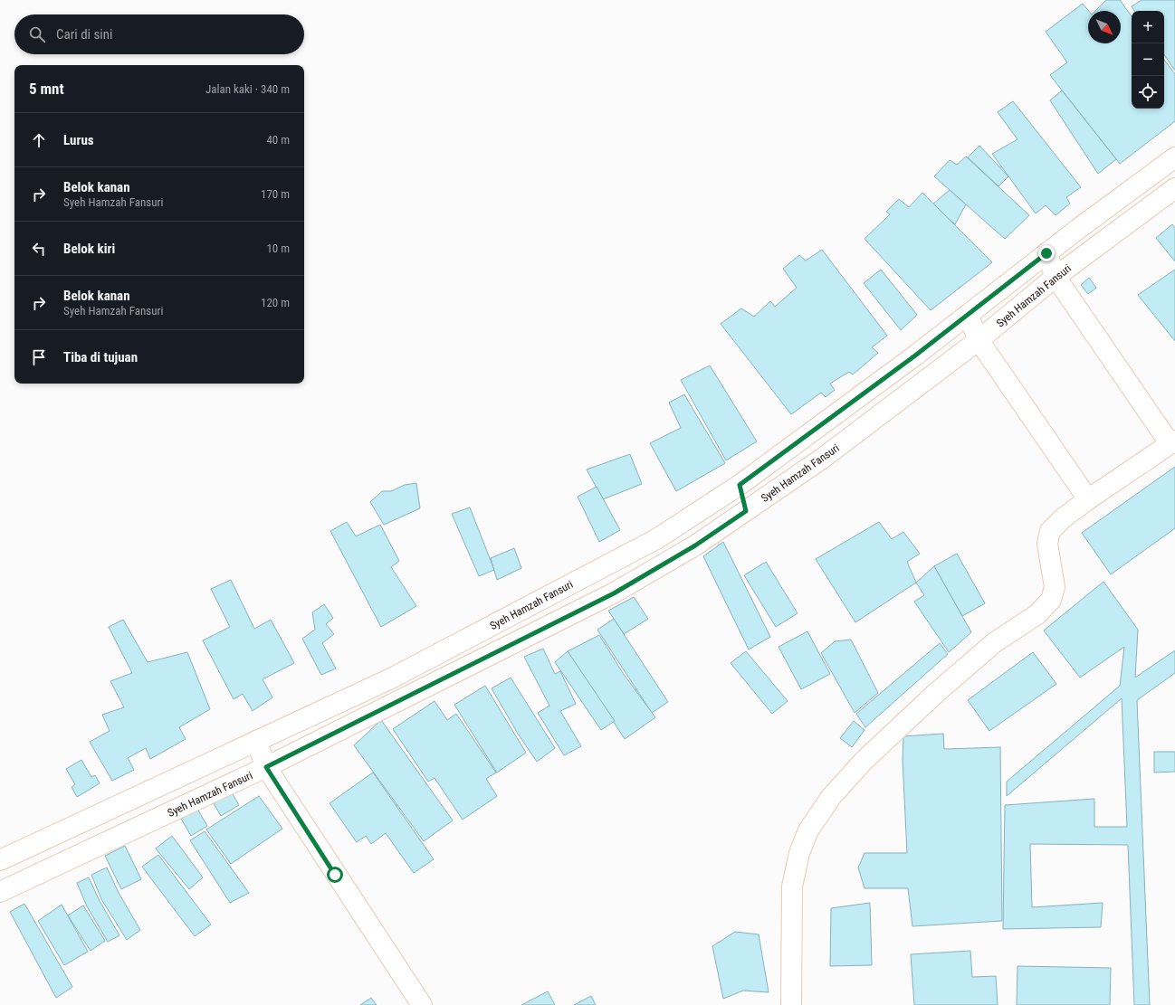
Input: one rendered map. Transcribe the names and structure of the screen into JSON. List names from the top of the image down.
{
  "streets": {
    "main road": ["Syeh Hamzah Fansuri"]
  },
  "north": "bottom right",
  "page": {
    "map_buttons": ["+", "−"],
    "search": "Cari di sini",
    "heading": ["5 mnt", "Jalan kaki · 340 m"],
    "list": [
      ["Lurus", "40 m"],
      ["Belok kanan", "Syeh Hamzah Fansuri", "170 m"],
      ["Belok kiri", "10 m"],
      ["Belok kanan", "Syeh Hamzah Fansuri", "120 m"],
      "Tiba di tujuan"
    ]
  }
}
